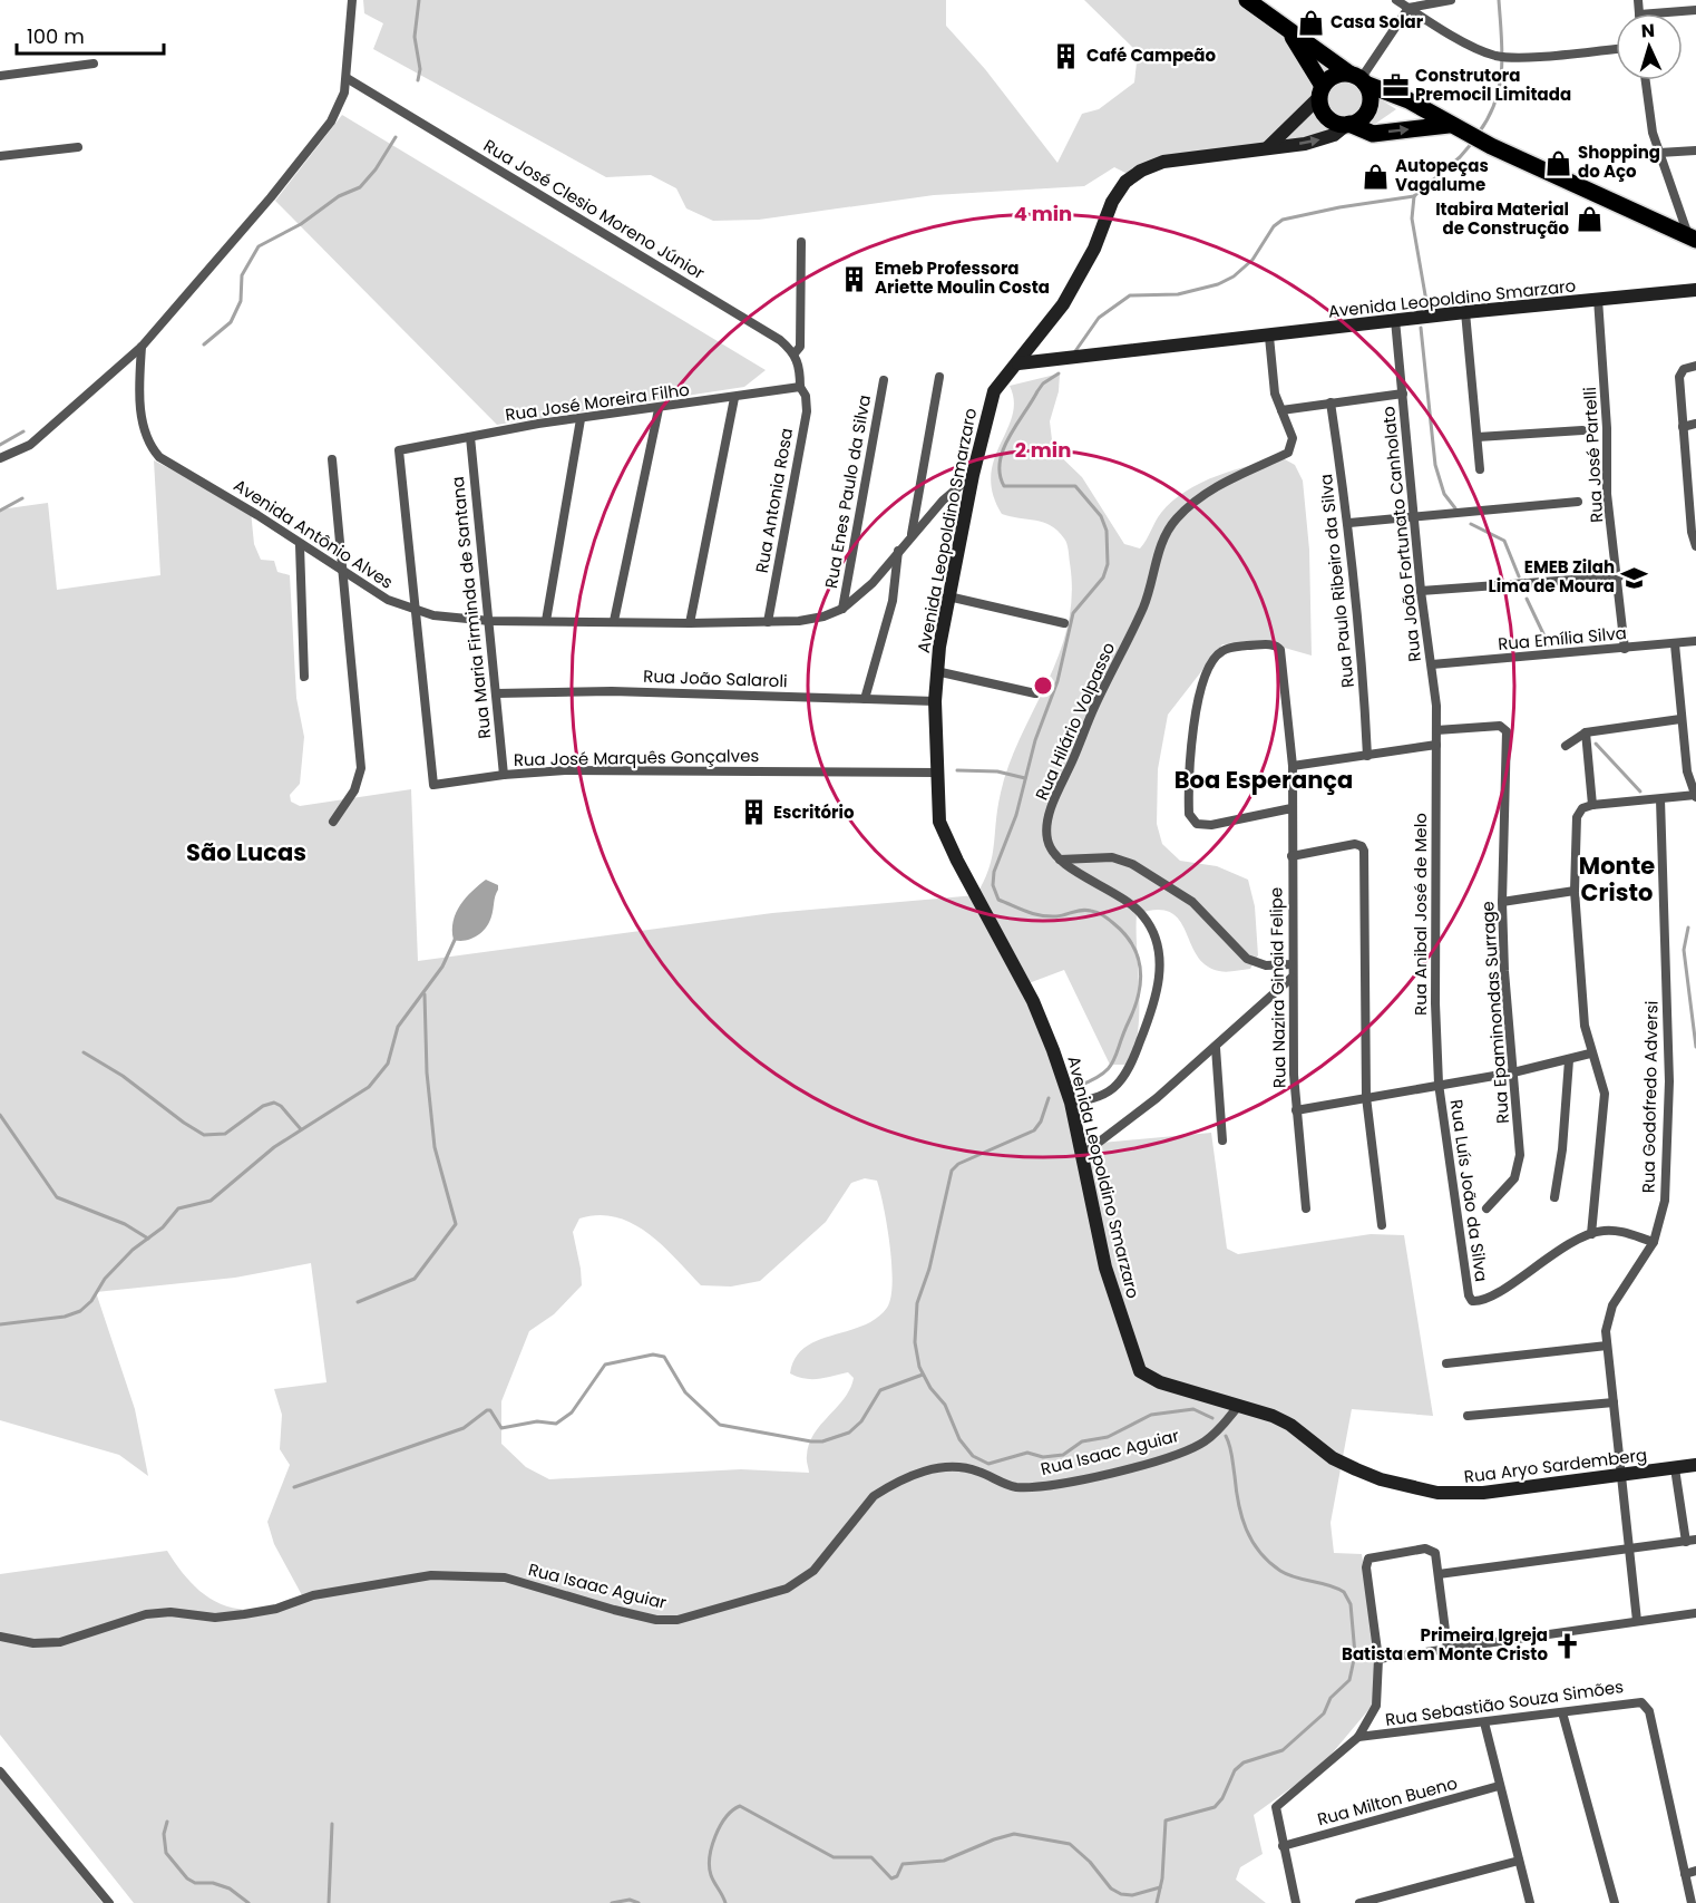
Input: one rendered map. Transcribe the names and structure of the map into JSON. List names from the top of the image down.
{
  "streets": {
    "street": [
      "Rua José Clesio Moreno Júnior",
      "Avenida Leopoldino Smarzaro",
      "Rua José Moreira Filho",
      "Rua José Partelli",
      "Rua Enes Paulo da Silva",
      "Rua Antonia Rosa",
      "Avenida Antônio Alves",
      "Rua João Fortunato Canholato",
      "Rua Paulo Ribeiro da Silva",
      "Rua Maria Firminda de Santana",
      "Rua Emília Silva",
      "Rua João Salaroli",
      "Rua Hilário Volpasso",
      "Rua José Marquês Gonçalves",
      "Rua Anibal José de Melo",
      "Rua Nazira Ginaid Felipe",
      "Rua Epaminondas Surrage",
      "Rua Godofredo Adversi",
      "Rua Luís João da Silva",
      "Rua Isaac Aguiar",
      "Rua Aryo Sardemberg",
      "Rua Sebastião Souza Simões",
      "Rua Milton Bueno"
    ]
  },
  "crossings": [
    ["Avenida Leopoldino Smarzaro", "Rua José Partelli"],
    ["Avenida Leopoldino Smarzaro", "Avenida Antônio Alves"],
    ["Avenida Leopoldino Smarzaro", "Rua João Fortunato Canholato"],
    ["Avenida Leopoldino Smarzaro", "Rua João Salaroli"],
    ["Avenida Leopoldino Smarzaro", "Rua Hilário Volpasso"],
    ["Avenida Leopoldino Smarzaro", "Rua José Marquês Gonçalves"],
    ["Avenida Leopoldino Smarzaro", "Rua Isaac Aguiar"],
    ["Avenida Leopoldino Smarzaro", "Rua Aryo Sardemberg"],
    ["Rua José Moreira Filho", "Rua Antonia Rosa"],
    ["Rua José Moreira Filho", "Avenida Antônio Alves"],
    ["Rua José Moreira Filho", "Rua Maria Firminda de Santana"],
    ["Rua José Moreira Filho", "Rua José Marquês Gonçalves"],
    ["Rua José Partelli", "Rua Emília Silva"],
    ["Rua Enes Paulo da Silva", "Avenida Antônio Alves"],
    ["Rua Antonia Rosa", "Avenida Antônio Alves"],
    ["Avenida Antônio Alves", "Rua Maria Firminda de Santana"],
    ["Avenida Antônio Alves", "Rua José Marquês Gonçalves"],
    ["Rua João Fortunato Canholato", "Rua Emília Silva"],
    ["Rua João Fortunato Canholato", "Rua Anibal José de Melo"],
    ["Rua João Fortunato Canholato", "Rua Epaminondas Surrage"],
    ["Rua Maria Firminda de Santana", "Rua João Salaroli"],
    ["Rua Maria Firminda de Santana", "Rua José Marquês Gonçalves"],
    ["Rua Anibal José de Melo", "Rua Luís João da Silva"],
    ["Rua Godofredo Adversi", "Rua Aryo Sardemberg"],
    ["Rua Isaac Aguiar", "Rua Aryo Sardemberg"],
    ["Rua Sebastião Souza Simões", "Rua Milton Bueno"]
  ],
  "districts": ["Boa Esperança", "São Lucas", "Monte Cristo"],
  "places": {
    "shop": [
      "Casa Solar",
      "Shopping do Aço",
      "Autopeças Vagalume",
      "Itabira Material de Construção"
    ],
    "building": ["Café Campeão", "Emeb Professora Ariette Moulin Costa", "Escritório"],
    "office": ["Construtora Premocil Limitada"],
    "school or university": ["EMEB Zilah Lima de Moura"],
    "church": ["Primeira Igreja Batista em Monte Cristo"]
  },
  "scale_bar": "100 m",
  "north": "top",
  "rings": ["4 min", "2 min"]
}
